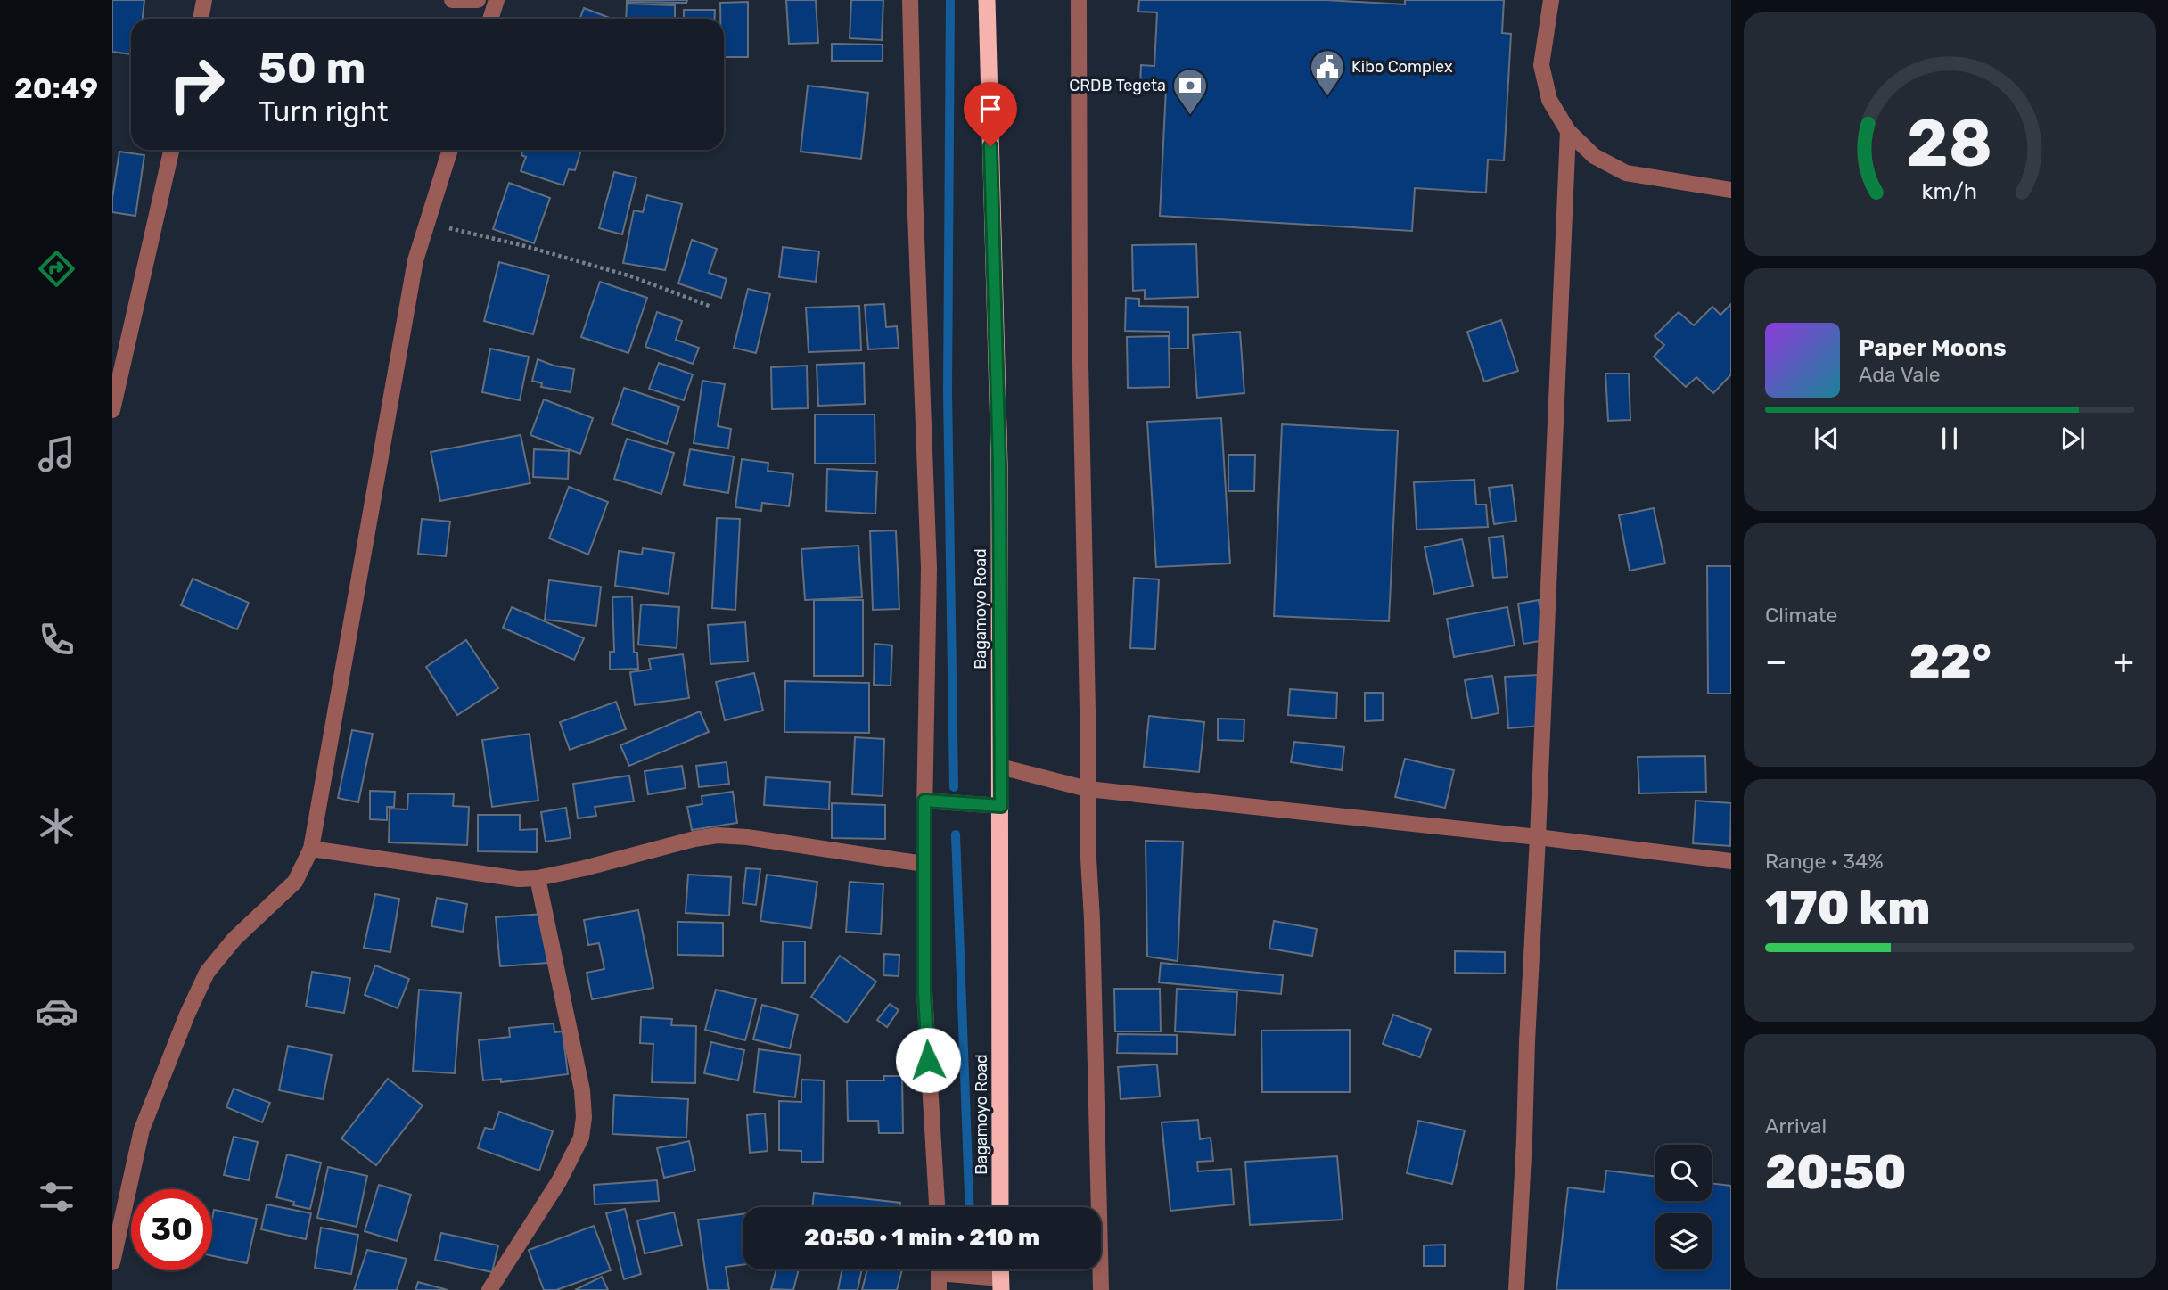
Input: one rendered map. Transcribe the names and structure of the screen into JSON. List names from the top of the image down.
{
  "streets": {
    "highway": ["Bagamoyo Road"]
  },
  "places": {
    "public building": ["Kibo Complex"],
    "bank": ["CRDB Tegeta"]
  },
  "page": {
    "tabs": "20:49",
    "turn": ["50 m", "Turn right"],
    "song": ["Paper Moons", "Ada Vale"],
    "tile": [
      "Climate",
      ["Range · 34%", "170 km"],
      ["Arrival", "20:50"]
    ],
    "heat": ["−", "22°", "+"],
    "limit": "30",
    "trip": "20:50 · 1 min · 210 m",
    "gauge": ["28", "km/h"]
  }
}
